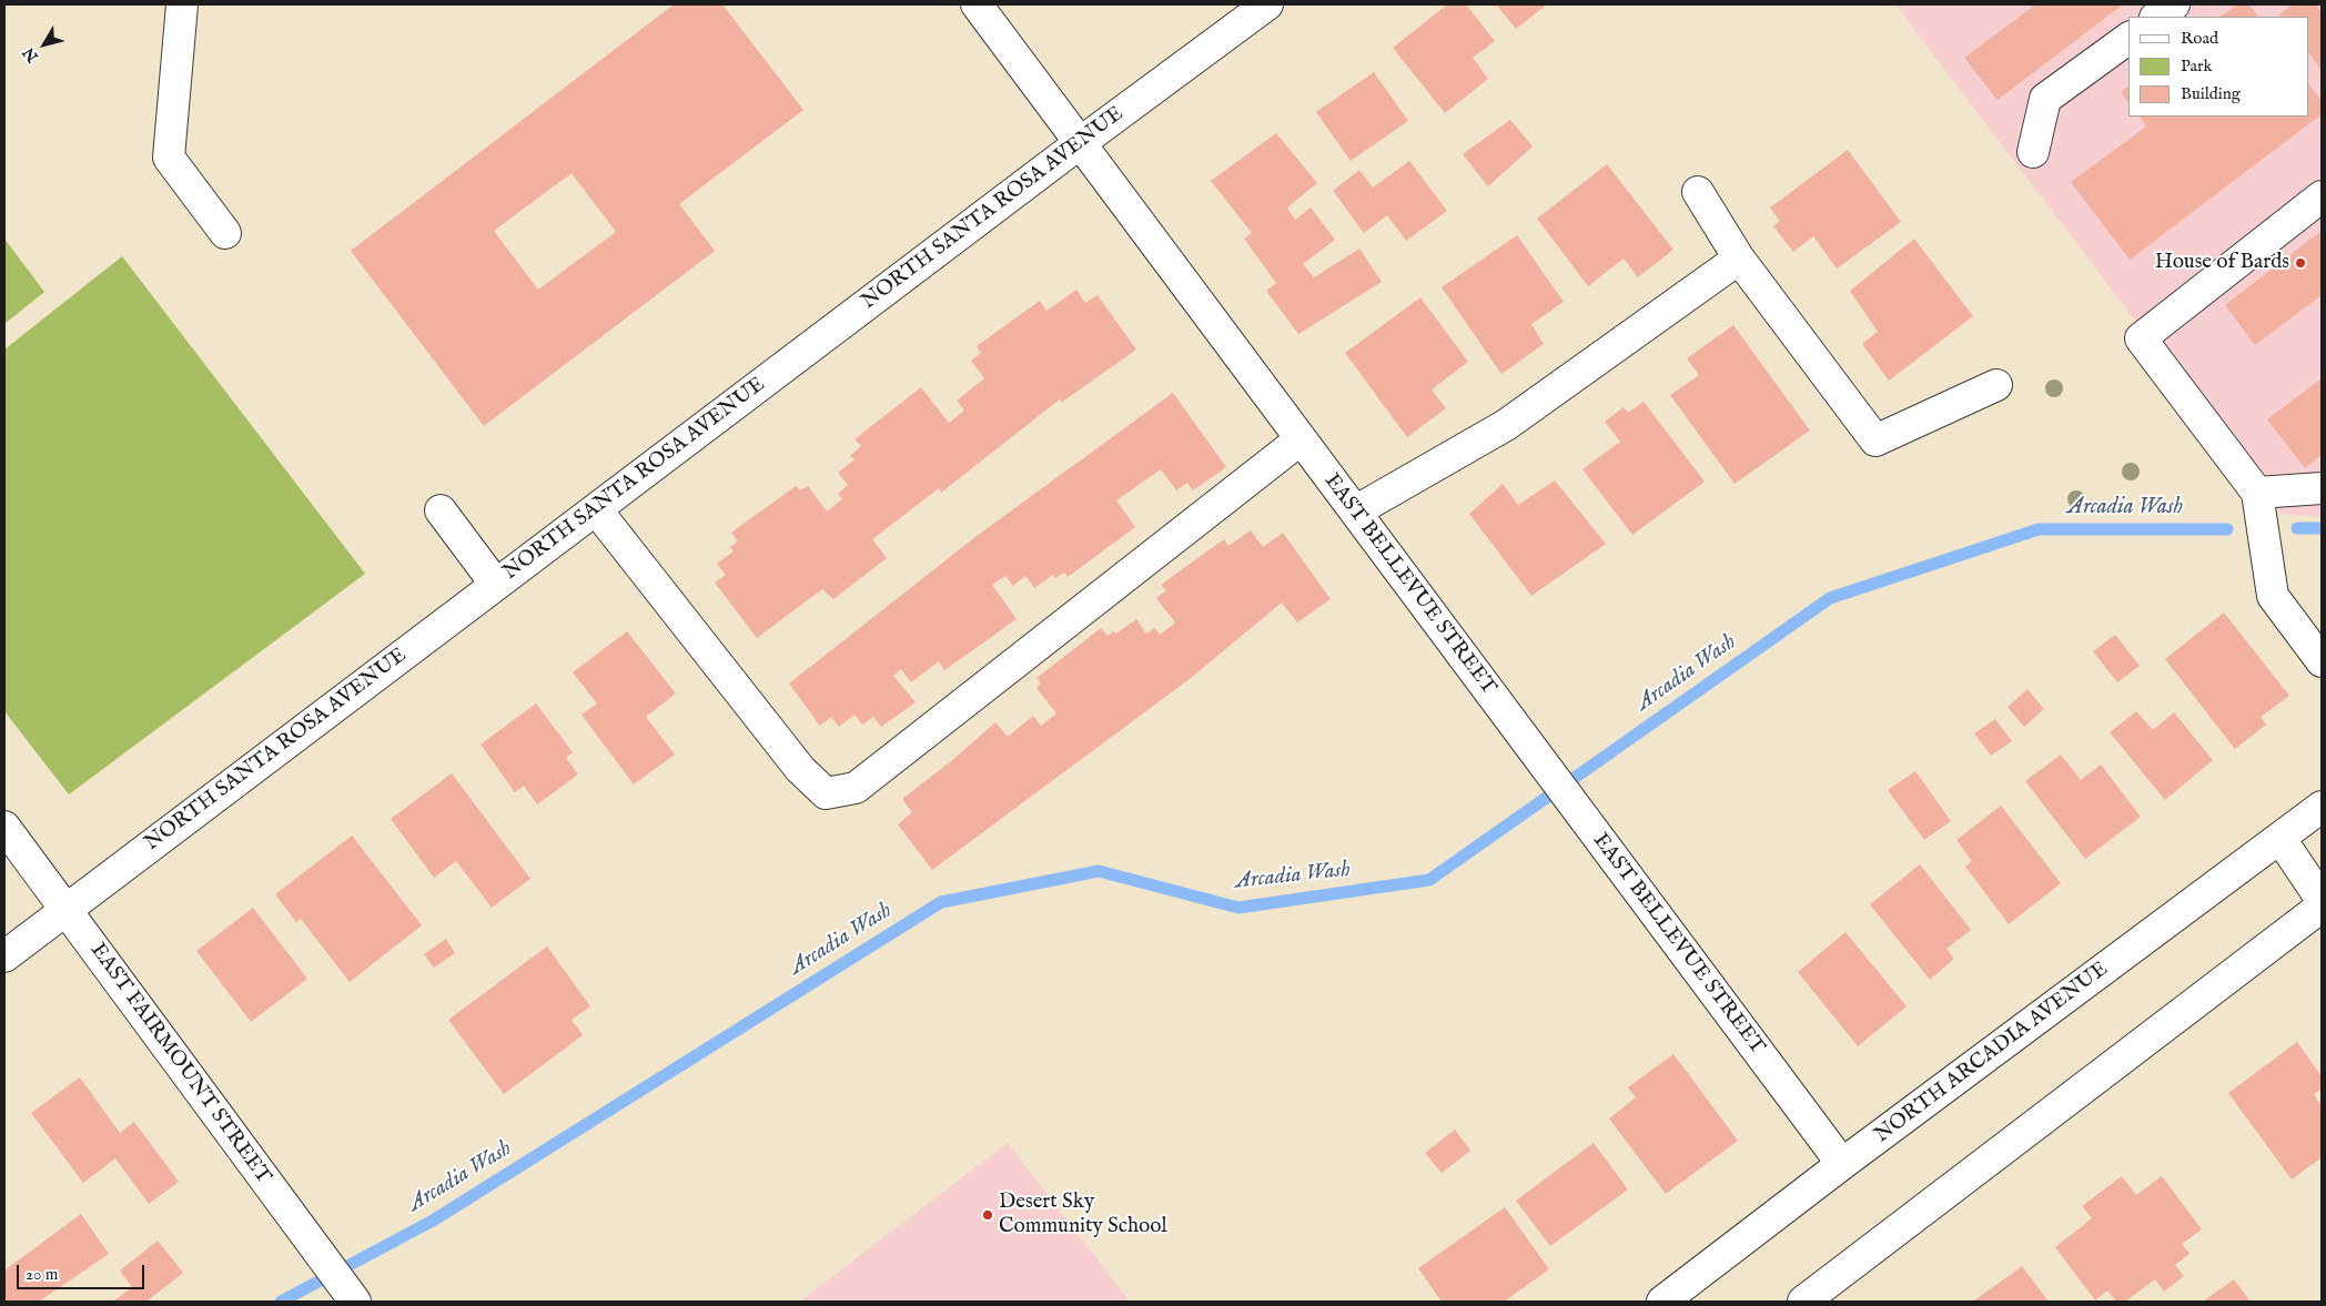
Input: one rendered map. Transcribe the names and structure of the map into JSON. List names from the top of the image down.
{
  "streets": {
    "street": [
      "NORTH SANTA ROSA AVENUE",
      "EAST BELLEVUE STREET",
      "NORTH ARCADIA AVENUE",
      "EAST FAIRMOUNT STREET"
    ]
  },
  "crossings": [
    ["NORTH SANTA ROSA AVENUE", "EAST BELLEVUE STREET"],
    ["NORTH SANTA ROSA AVENUE", "EAST FAIRMOUNT STREET"],
    ["EAST BELLEVUE STREET", "NORTH ARCADIA AVENUE"]
  ],
  "water": ["Arcadia Wash"],
  "places": ["House of Bards", "Desert Sky Community School"],
  "legend": ["Road", "Park", "Building"],
  "scale_bar": "20 m",
  "north": "bottom left"
}
